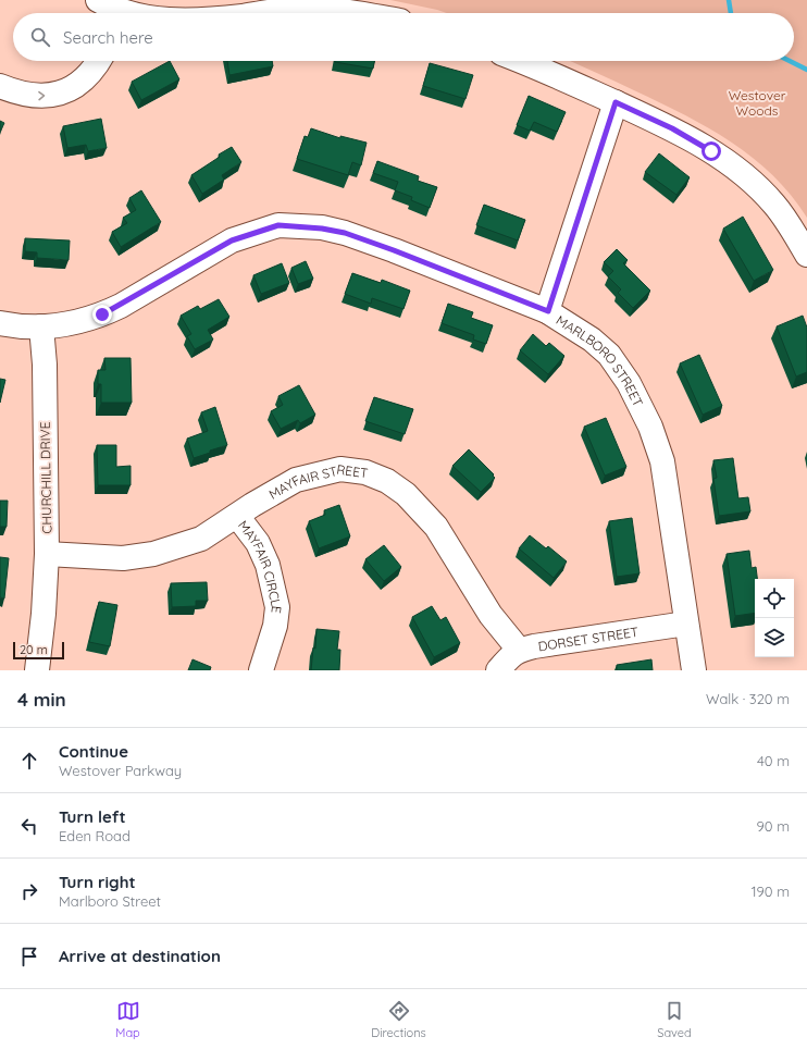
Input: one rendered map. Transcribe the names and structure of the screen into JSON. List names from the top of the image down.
{
  "streets": {
    "street": [
      "MARLBORO STREET",
      "CHURCHILL DRIVE",
      "MAYFAIR STREET",
      "MAYFAIR CIRCLE",
      "DORSET STREET"
    ]
  },
  "crossings": [
    ["MARLBORO STREET", "CHURCHILL DRIVE"],
    ["MARLBORO STREET", "DORSET STREET"],
    ["CHURCHILL DRIVE", "MAYFAIR STREET"],
    ["MAYFAIR STREET", "MAYFAIR CIRCLE"],
    ["MAYFAIR STREET", "DORSET STREET"]
  ],
  "parks": ["Westover Woods"],
  "scale_bar": "20 m",
  "page": {
    "search": "Search here",
    "scale": "20 m",
    "heading": ["4 min", "Walk · 320 m"],
    "list": [
      ["Continue", "Westover Parkway", "40 m"],
      ["Turn left", "Eden Road", "90 m"],
      ["Turn right", "Marlboro Street", "190 m"],
      "Arrive at destination"
    ],
    "nav": ["Map", "Directions", "Saved"]
  }
}
